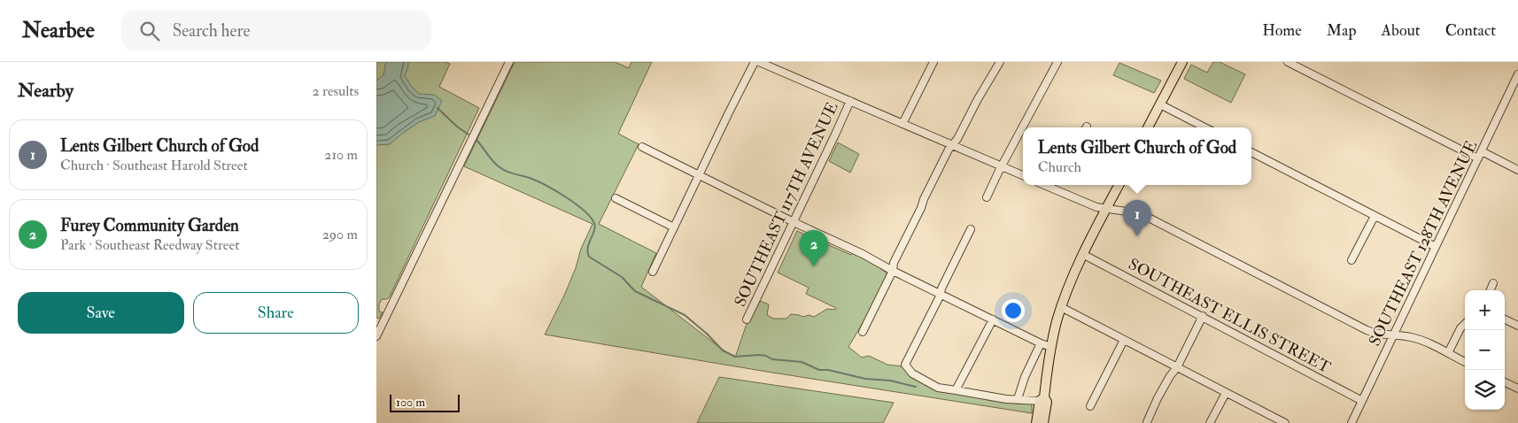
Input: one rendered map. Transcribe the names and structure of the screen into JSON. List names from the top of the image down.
{
  "streets": {
    "street": ["SOUTHEAST 117TH AVENUE", "SOUTHEAST 128TH AVENUE", "SOUTHEAST ELLIS STREET"]
  },
  "crossings": [
    ["SOUTHEAST 128TH AVENUE", "SOUTHEAST ELLIS STREET"]
  ],
  "scale_bar": "100 m",
  "page": {
    "header": "Nearbee",
    "search": "Search here",
    "nav": [
      "Home",
      "Map",
      "About",
      "Contact"
    ],
    "heading": ["Nearby", "2 results"],
    "list": [
      {
        "mark": "1",
        "name": "Lents Gilbert Church of God",
        "note": "Church · Southeast Harold Street",
        "value": "210 m"
      },
      {
        "mark": "2",
        "name": "Furey Community Garden",
        "note": "Park · Southeast Reedway Street",
        "value": "290 m"
      }
    ],
    "popup": ["Lents Gilbert Church of God", "Church"],
    "pins": ["1", "2"],
    "buttons": ["Save", "Share"],
    "map_buttons": ["+", "−"],
    "scale": "100 m"
  }
}
